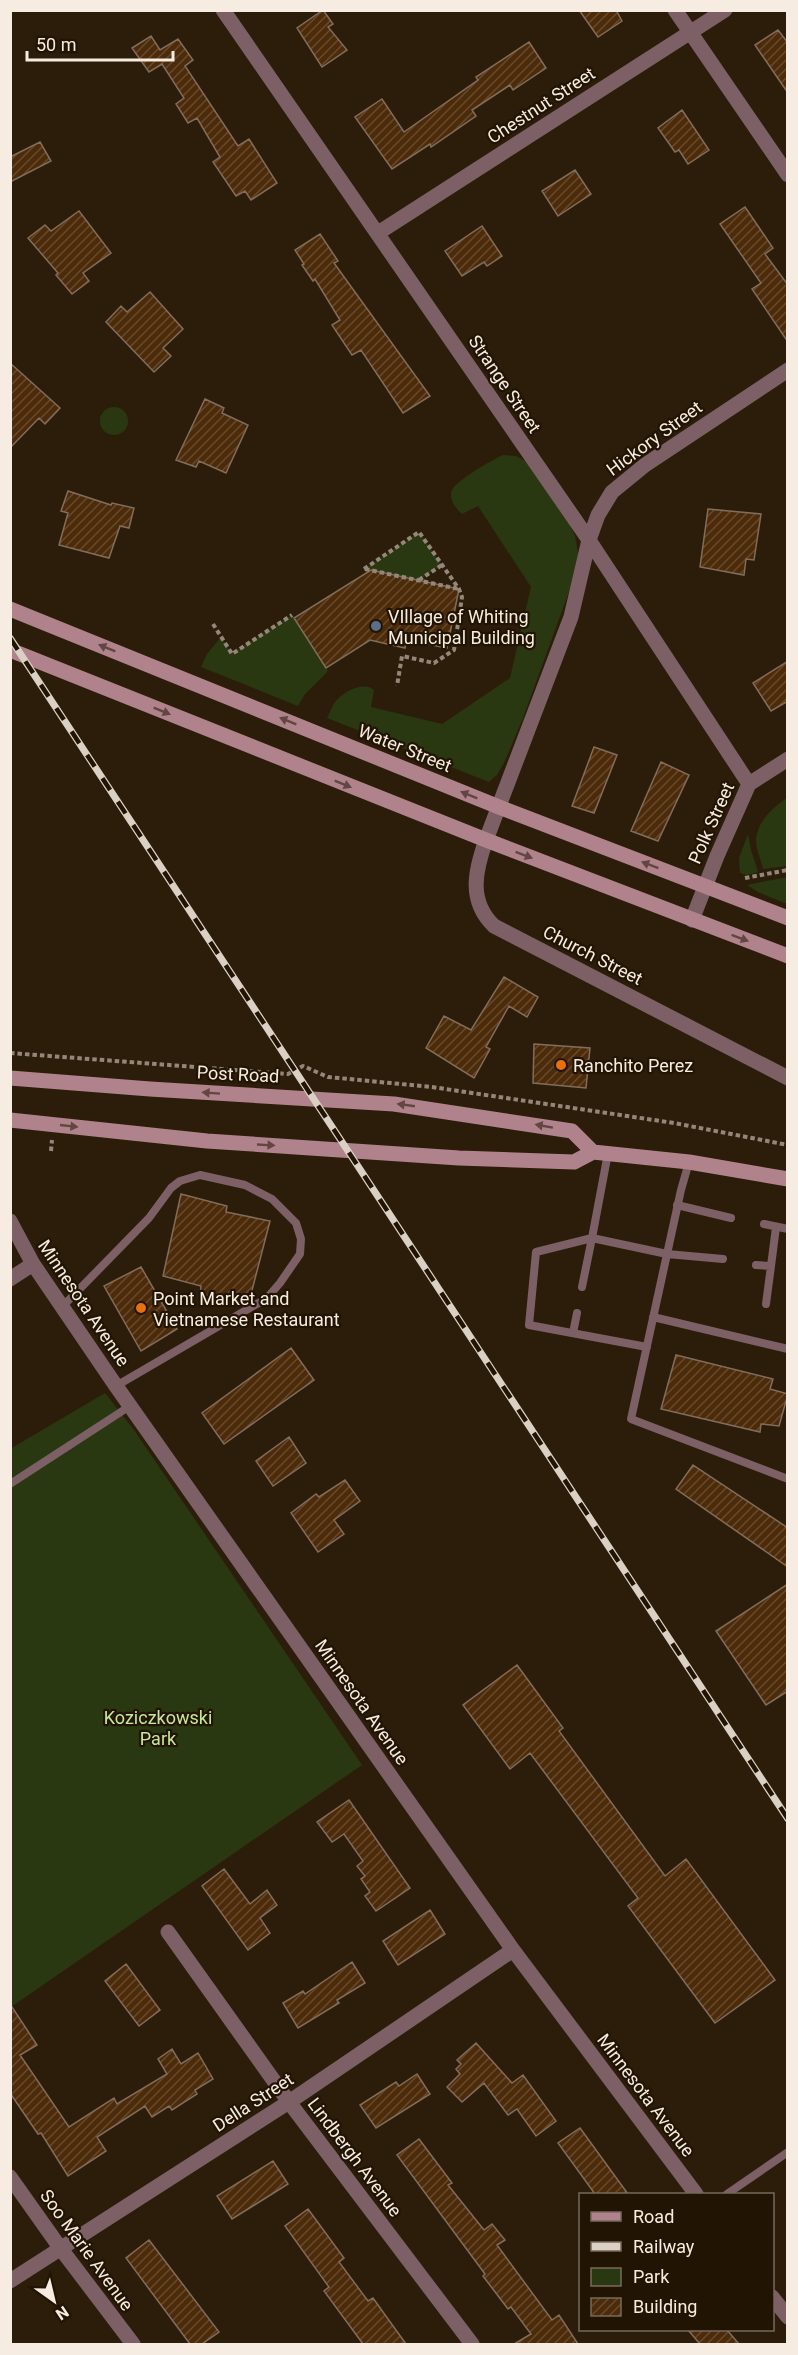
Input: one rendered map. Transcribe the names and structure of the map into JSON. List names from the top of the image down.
{
  "streets": {
    "main road": ["Water Street", "Post Road"],
    "street": [
      "Chestnut Street",
      "Strange Street",
      "Hickory Street",
      "Polk Street",
      "Church Street",
      "Minnesota Avenue",
      "Della Street",
      "Lindbergh Avenue",
      "Soo Marie Avenue"
    ]
  },
  "crossings": [
    ["Chestnut Street", "Strange Street"],
    ["Strange Street", "Hickory Street"],
    ["Strange Street", "Polk Street"],
    ["Hickory Street", "Water Street"],
    ["Hickory Street", "Church Street"],
    ["Water Street", "Polk Street"],
    ["Water Street", "Church Street"],
    ["Minnesota Avenue", "Della Street"],
    ["Della Street", "Lindbergh Avenue"],
    ["Della Street", "Soo Marie Avenue"]
  ],
  "parks": ["Koziczkowski Park"],
  "places": ["VIllage of Whiting Municipal Building", "Ranchito Perez", "Point Market and Vietnamese Restaurant"],
  "legend": [
    "Road",
    "Railway",
    "Park",
    "Building"
  ],
  "scale_bar": "50 m",
  "north": "bottom right"
}
